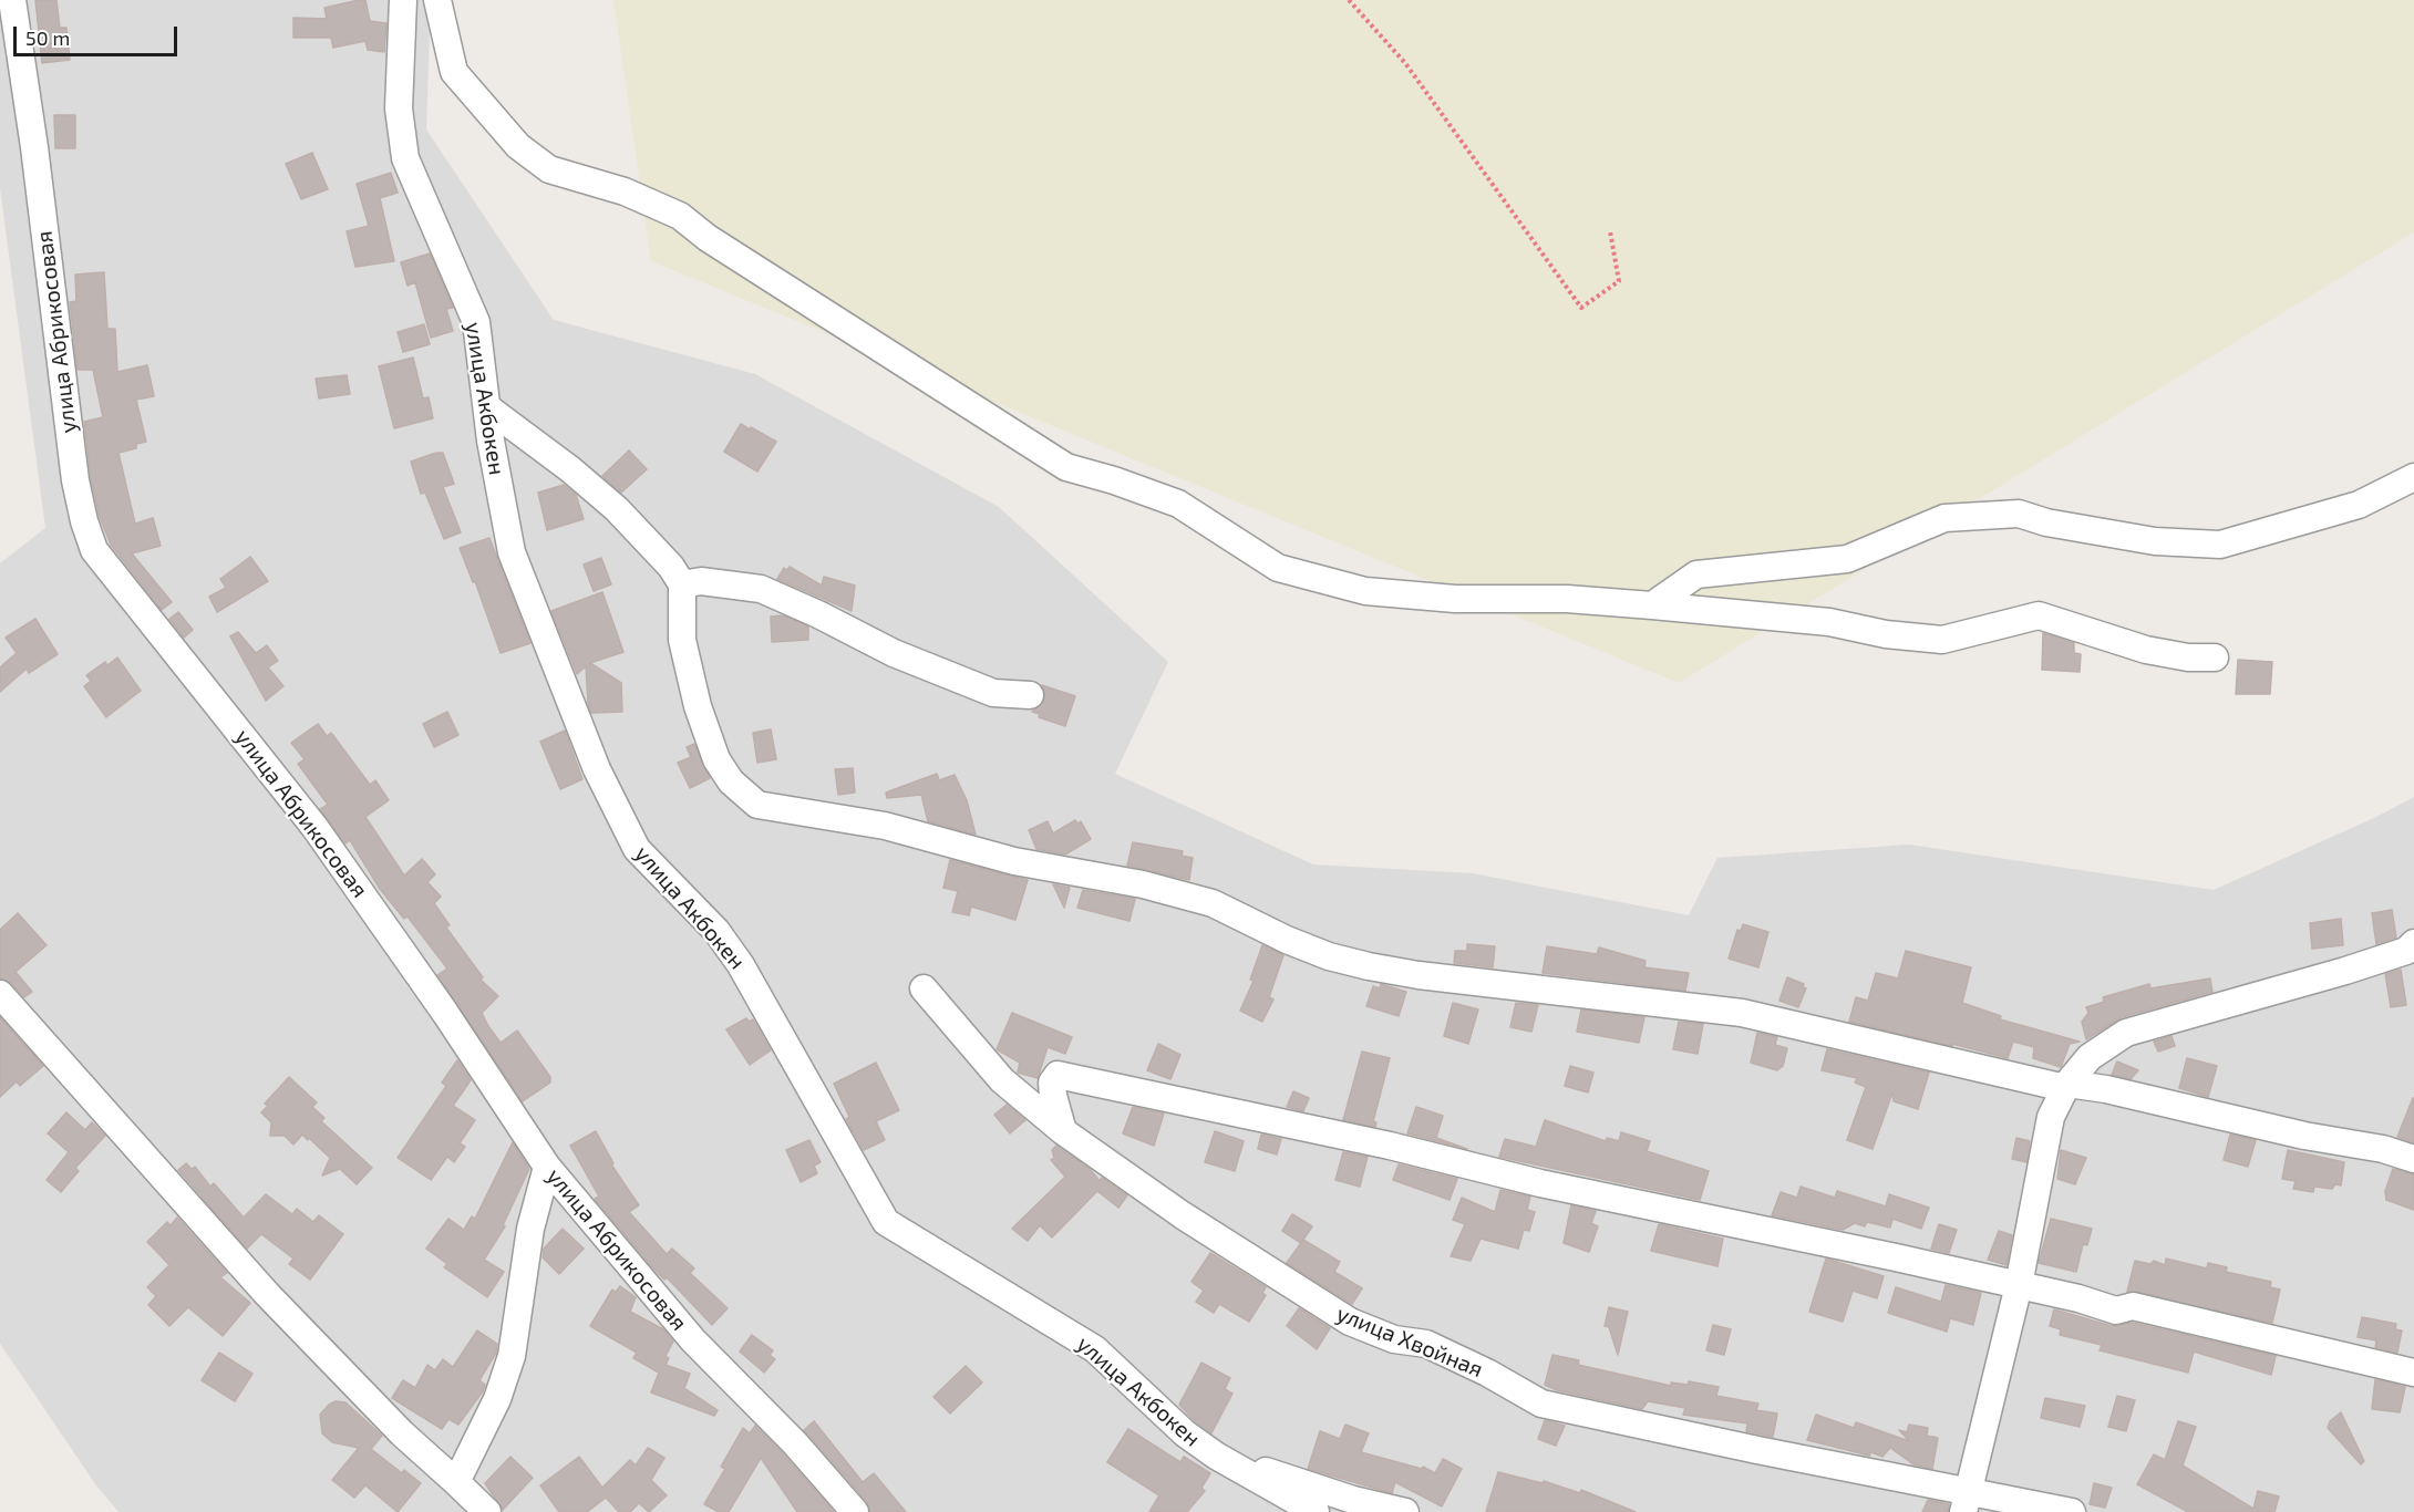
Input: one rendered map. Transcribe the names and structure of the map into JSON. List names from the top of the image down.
{
  "streets": {
    "street": ["улица Абрикосовая", "улица Акбокен", "улица Хвойная"]
  },
  "scale_bar": "50 m"
}
